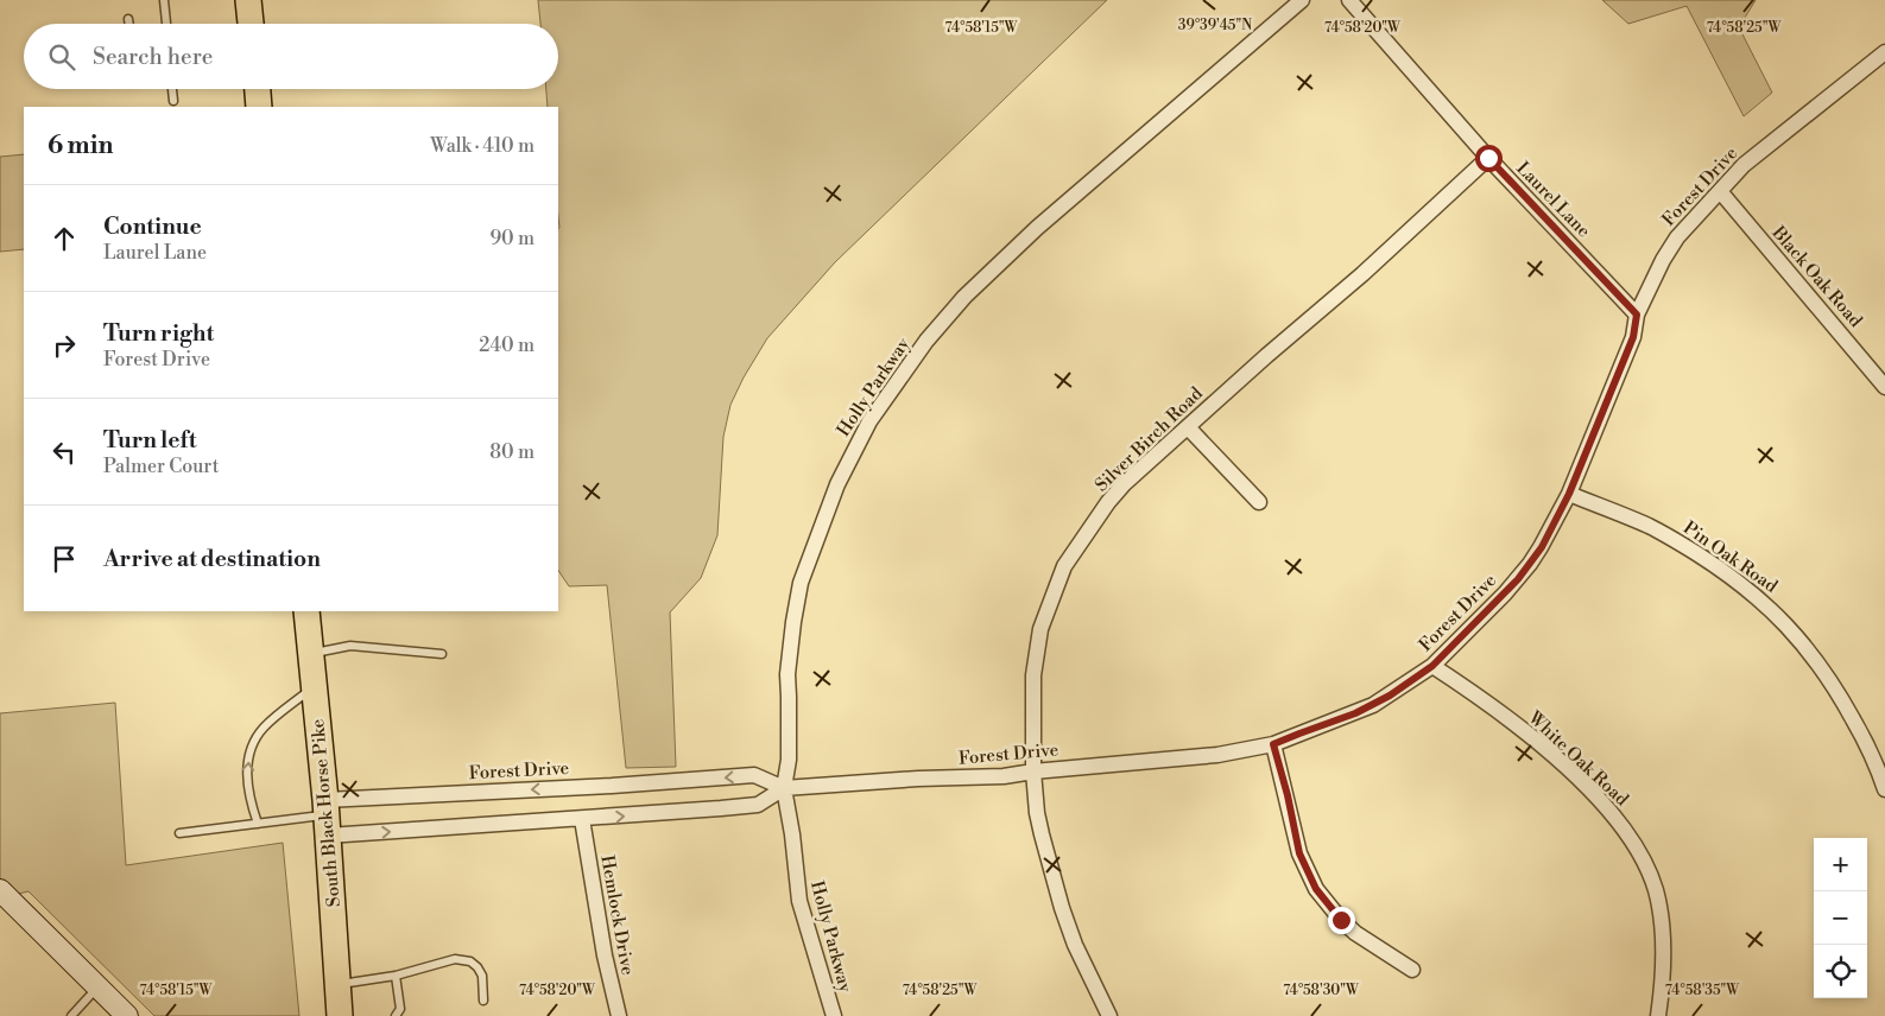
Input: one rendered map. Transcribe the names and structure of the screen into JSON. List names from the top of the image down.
{
  "streets": {
    "highway": ["South Black Horse Pike"],
    "street": [
      "Forest Drive",
      "Laurel Lane",
      "Black Oak Road",
      "Holly Parkway",
      "Silver Birch Road",
      "Pin Oak Road",
      "White Oak Road",
      "Hemlock Drive"
    ]
  },
  "crossings": [
    ["Forest Drive", "Laurel Lane"],
    ["Forest Drive", "Black Oak Road"],
    ["Forest Drive", "Holly Parkway"],
    ["Forest Drive", "Silver Birch Road"],
    ["Forest Drive", "Pin Oak Road"],
    ["Forest Drive", "White Oak Road"],
    ["Forest Drive", "South Black Horse Pike"],
    ["Forest Drive", "Hemlock Drive"],
    ["Laurel Lane", "Silver Birch Road"]
  ],
  "page": {
    "search": "Search here",
    "heading": ["6 min", "Walk · 410 m"],
    "list": [
      ["Continue", "Laurel Lane", "90 m"],
      ["Turn right", "Forest Drive", "240 m"],
      ["Turn left", "Palmer Court", "80 m"],
      "Arrive at destination"
    ],
    "map_buttons": ["+", "−"]
  },
  "coordinates": [
    "39°39'45\"N",
    "74°58'15\"W",
    "74°58'20\"W",
    "74°58'25\"W",
    "74°58'30\"W",
    "74°58'35\"W"
  ]
}
